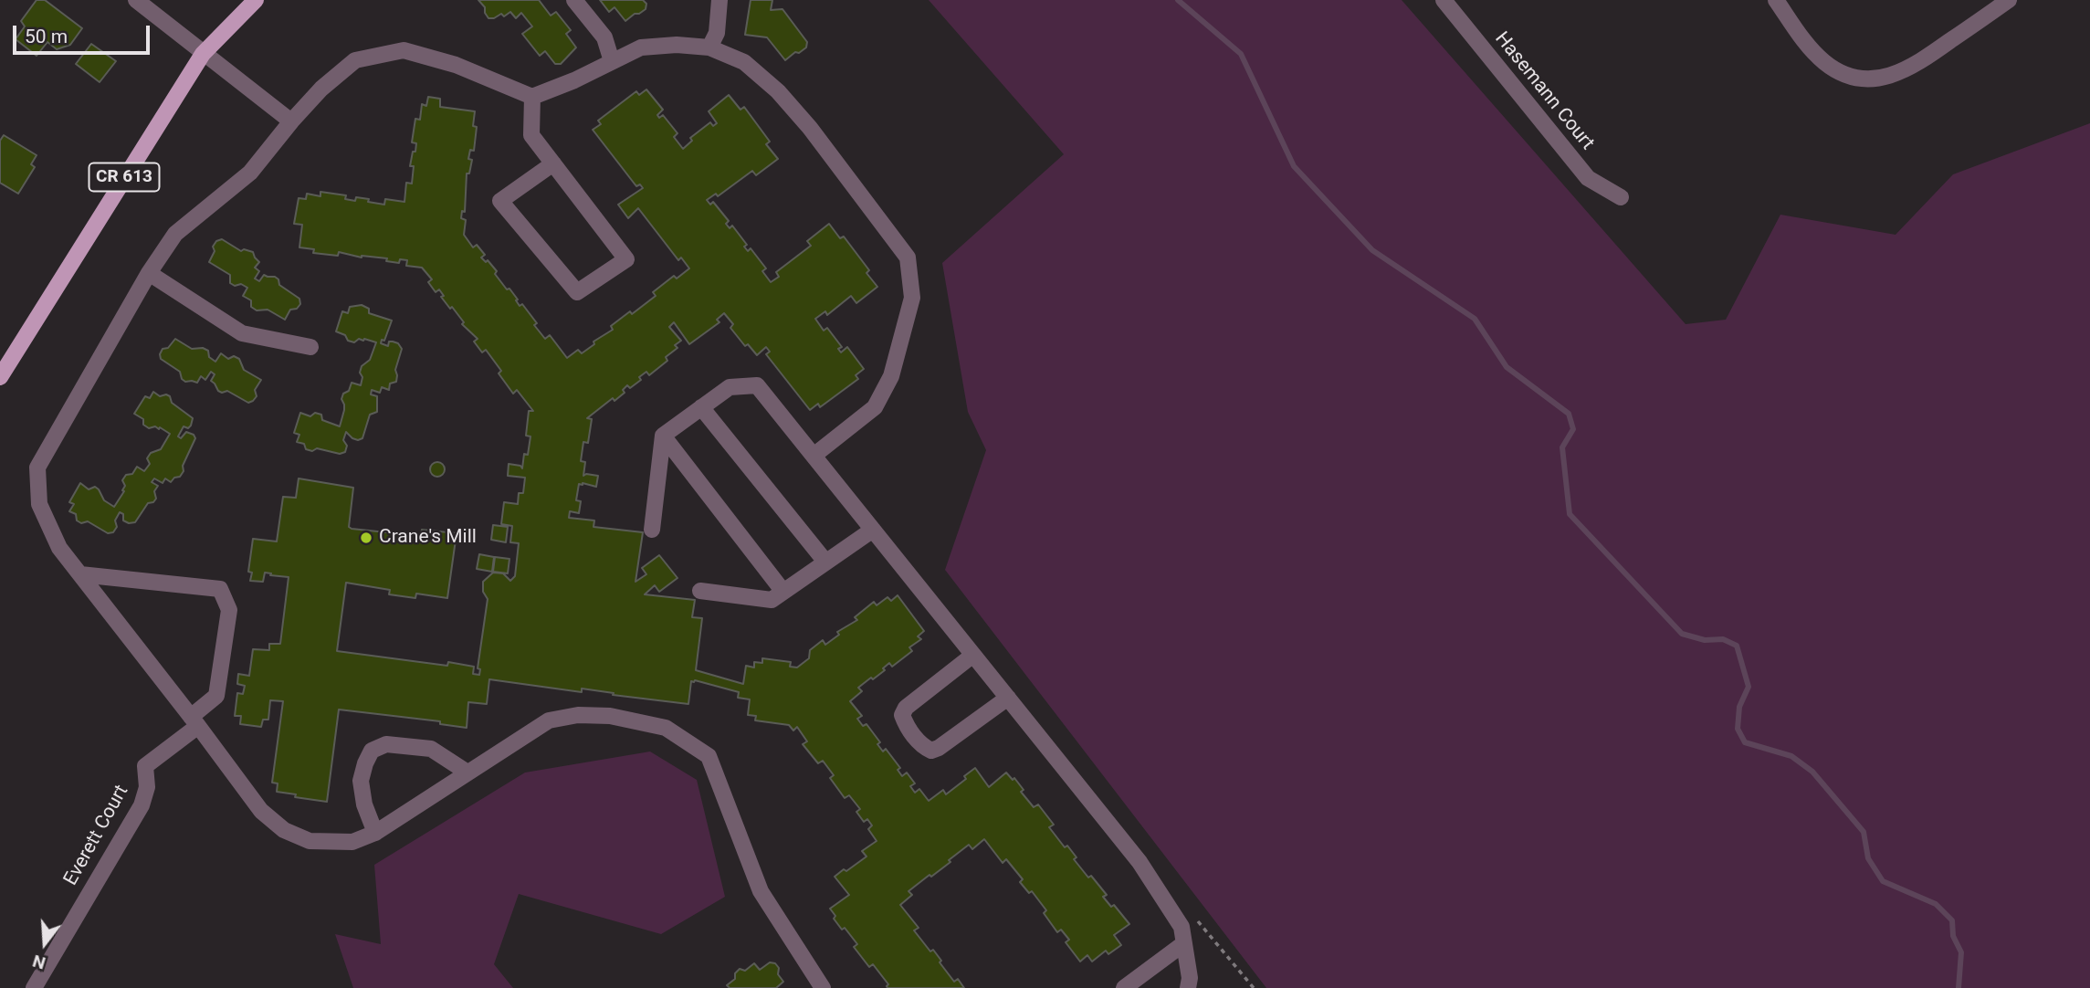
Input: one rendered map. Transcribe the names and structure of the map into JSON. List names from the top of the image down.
{
  "streets": {
    "main road": ["CR 613"],
    "street": ["Hasemann Court", "Everett Court"]
  },
  "places": ["Crane's Mill"],
  "scale_bar": "50 m",
  "north": "bottom"
}
